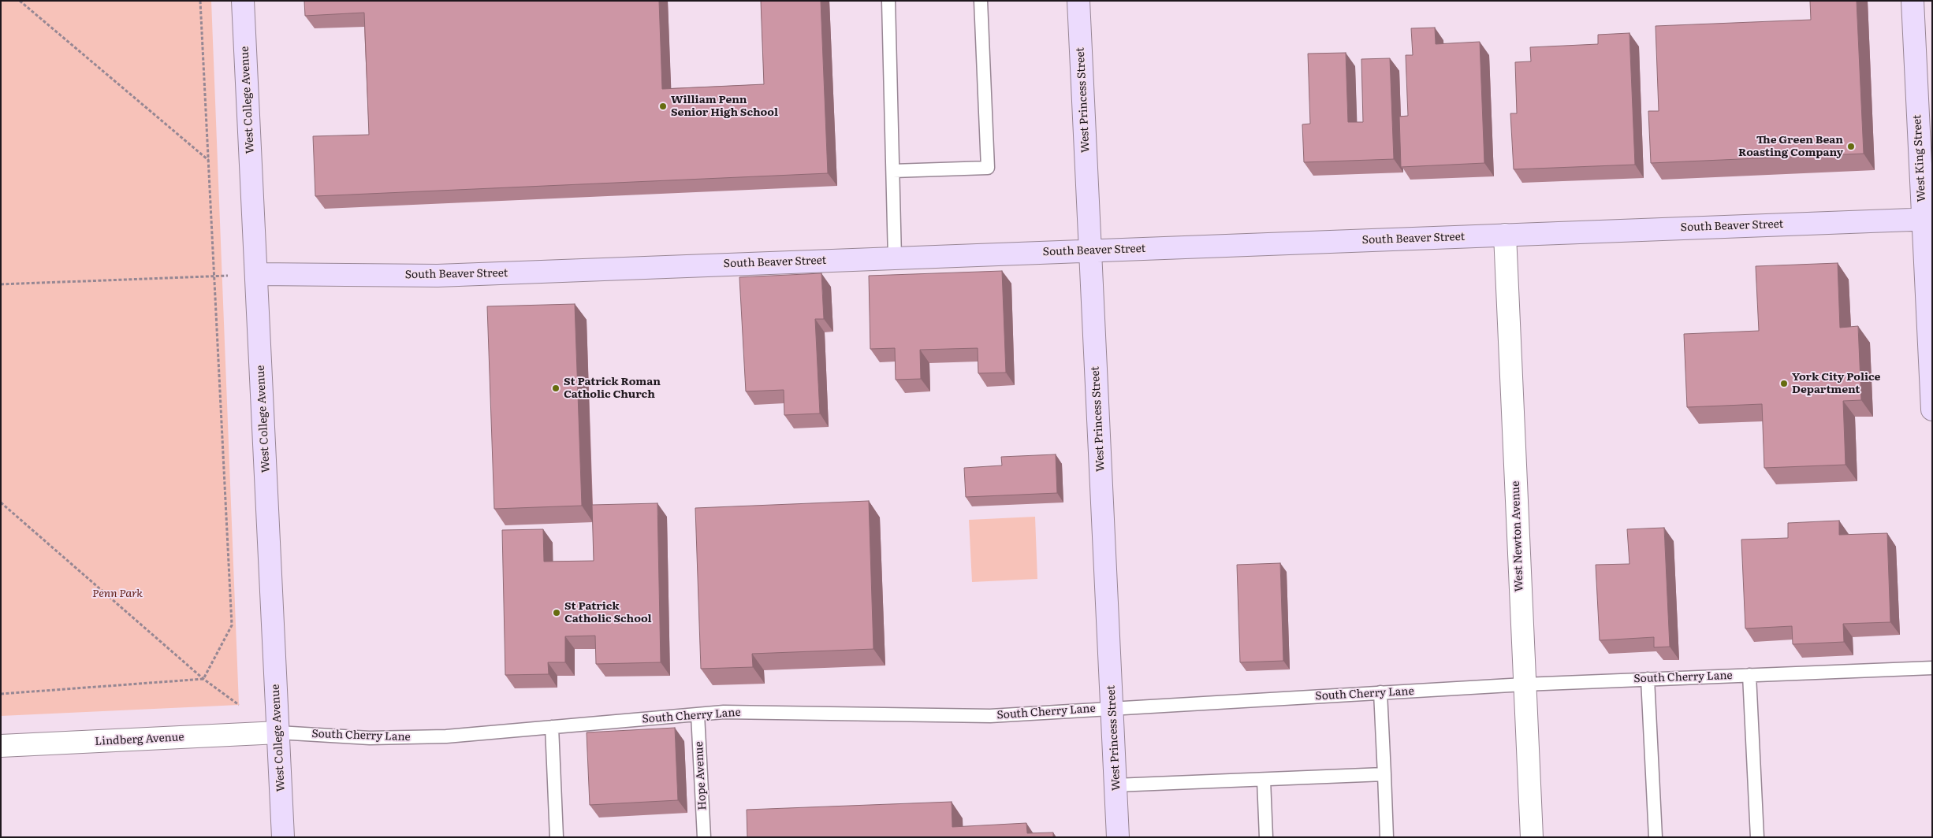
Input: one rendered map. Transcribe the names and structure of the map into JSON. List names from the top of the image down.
{
  "streets": {
    "street": [
      "West College Avenue",
      "West Princess Street",
      "West King Street",
      "South Beaver Street",
      "West Newton Avenue",
      "Lindberg Avenue"
    ],
    "lane": ["South Cherry Lane", "Hope Avenue"]
  },
  "crossings": [
    ["West College Avenue", "South Beaver Street"],
    ["West College Avenue", "South Cherry Lane"],
    ["West College Avenue", "Lindberg Avenue"],
    ["West Princess Street", "South Beaver Street"],
    ["West Princess Street", "South Cherry Lane"],
    ["West King Street", "South Beaver Street"],
    ["South Beaver Street", "West Newton Avenue"],
    ["West Newton Avenue", "South Cherry Lane"],
    ["South Cherry Lane", "Lindberg Avenue"],
    ["South Cherry Lane", "Hope Avenue"]
  ],
  "parks": ["Penn Park"],
  "places": [
    "William Penn Senior High School",
    "The Green Bean Roasting Company",
    "York City Police Department",
    "St Patrick Roman Catholic Church",
    "St Patrick Catholic School"
  ]
}
